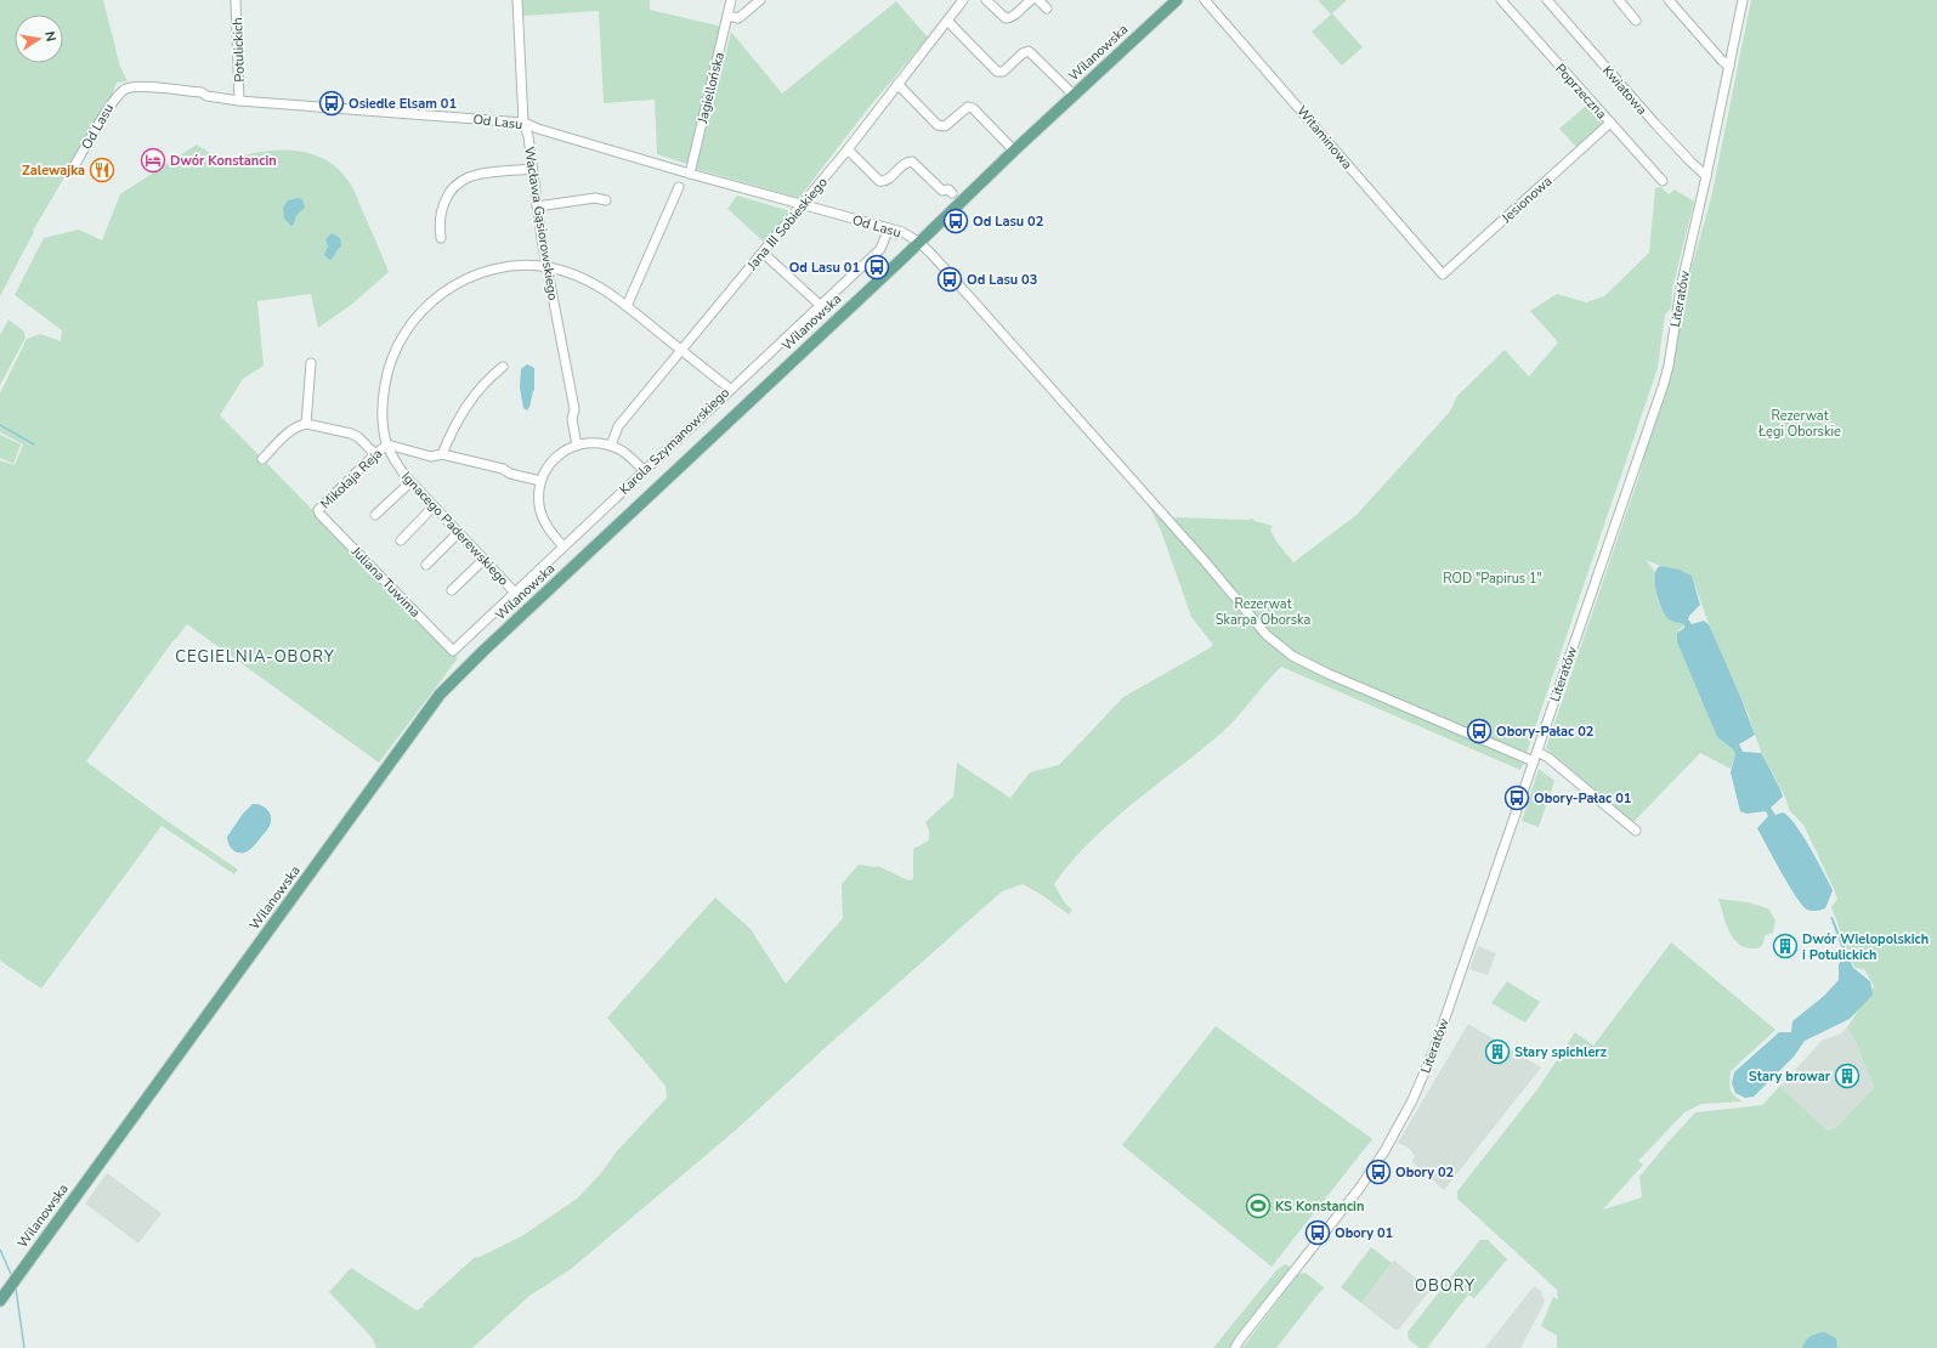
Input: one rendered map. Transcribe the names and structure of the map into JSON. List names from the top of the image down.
{
  "streets": {
    "main road": ["Wilanowska"],
    "street": [
      "Potulickich",
      "Jagiellońska",
      "Kwiatowa",
      "Poprzeczna",
      "Od Lasu",
      "Witaminowa",
      "Jesionowa",
      "Wacława Gąsiorowskiego",
      "Jana III Sobieskiego",
      "Literatów",
      "Karola Szymanowskiego",
      "Mikołaja Reja",
      "Ignacego Paderewskiego",
      "Juliana Tuwima"
    ]
  },
  "crossings": [
    ["Potulickich", "Od Lasu"],
    ["Wilanowska", "Od Lasu"],
    ["Jagiellońska", "Od Lasu"],
    ["Kwiatowa", "Literatów"],
    ["Poprzeczna", "Jesionowa"],
    ["Od Lasu", "Wacława Gąsiorowskiego"],
    ["Od Lasu", "Jana III Sobieskiego"],
    ["Od Lasu", "Karola Szymanowskiego"],
    ["Witaminowa", "Jesionowa"],
    ["Wacława Gąsiorowskiego", "Ignacego Paderewskiego"],
    ["Jana III Sobieskiego", "Ignacego Paderewskiego"],
    ["Karola Szymanowskiego", "Ignacego Paderewskiego"],
    ["Karola Szymanowskiego", "Juliana Tuwima"],
    ["Mikołaja Reja", "Ignacego Paderewskiego"],
    ["Mikołaja Reja", "Juliana Tuwima"]
  ],
  "districts": ["CEGIELNIA-OBORY", "OBORY"],
  "parks": ["Rezerwat Łęgi Oborskie", "ROD \"Papirus 1\"", "Rezerwat Skarpa Oborska"],
  "places": {
    "bus stop": [
      "Osiedle Elsam 01",
      "Od Lasu 02",
      "Od Lasu 01",
      "Od Lasu 03",
      "Obory-Pałac 02",
      "Obory-Pałac 01",
      "Obory 02",
      "Obory 01"
    ],
    "hotel": ["Dwór Konstancin"],
    "restaurant": ["Zalewajka"],
    "building": ["Dwór Wielopolskich i Potulickich", "Stary spichlerz", "Stary browar"],
    "sports": ["KS Konstancin"]
  },
  "north": "right"
}
